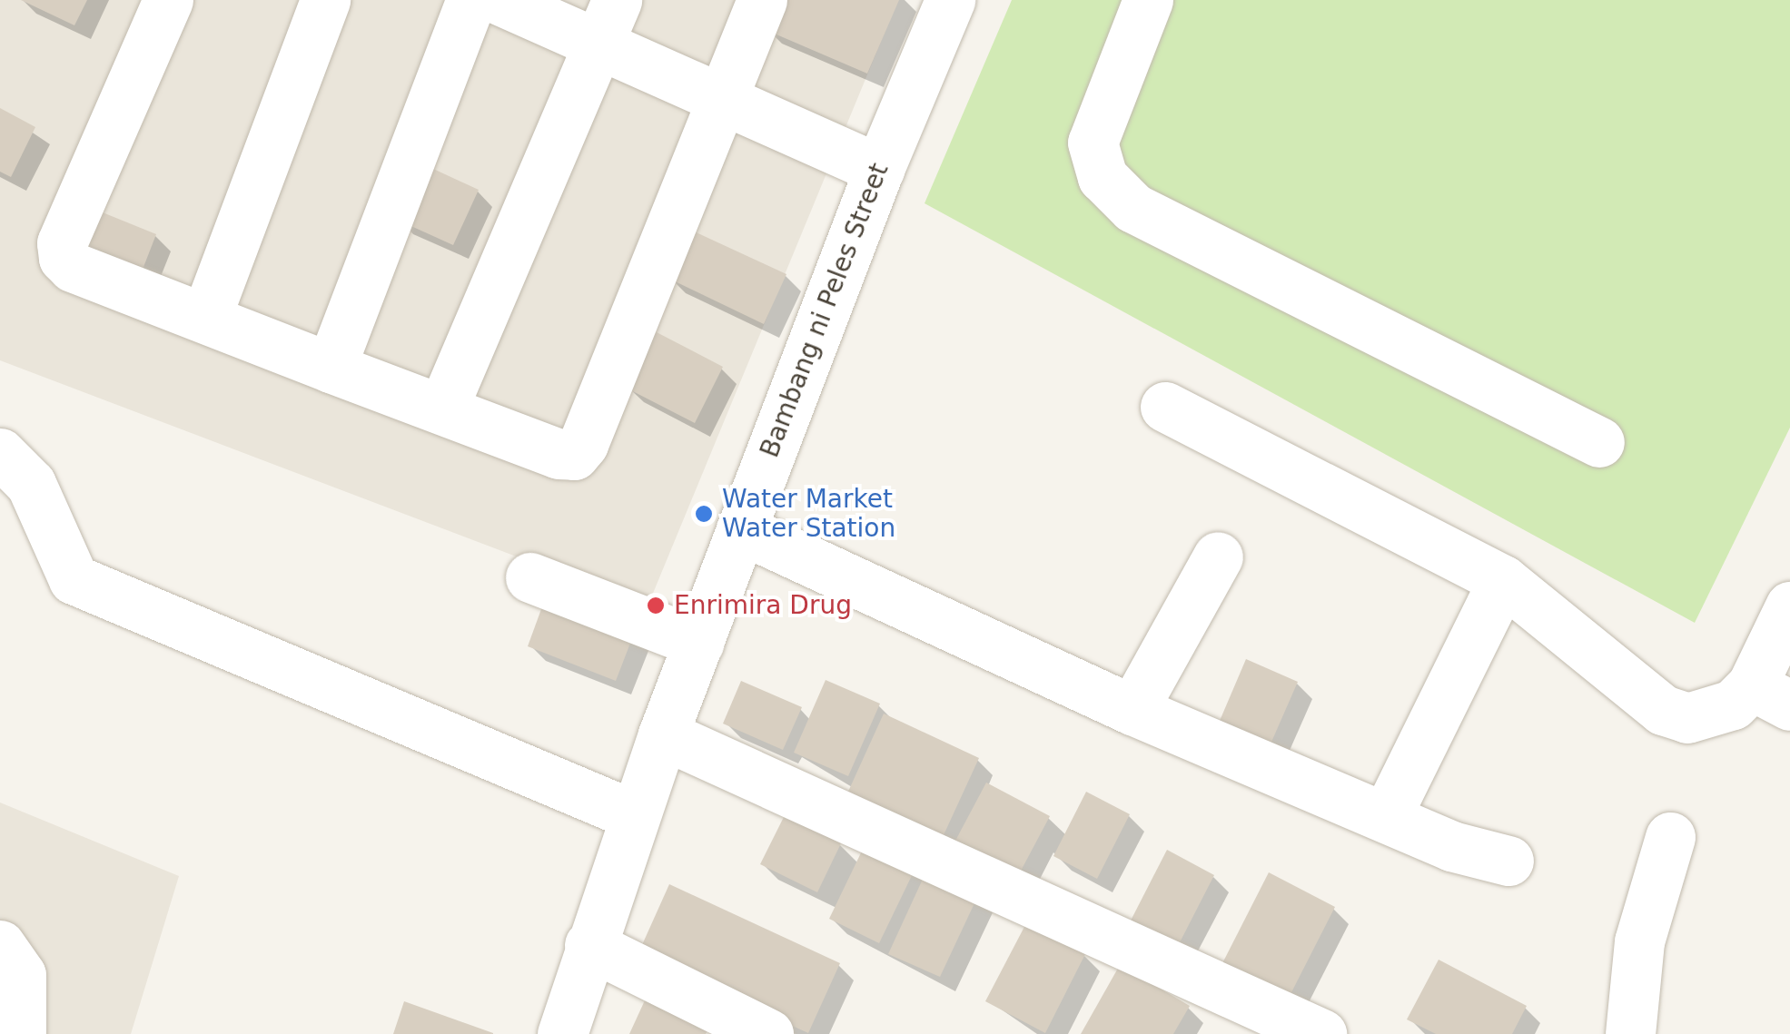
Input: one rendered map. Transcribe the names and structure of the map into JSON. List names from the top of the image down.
{
  "streets": {
    "street": ["Bambang ni Peles Street"]
  },
  "places": ["Water Market Water Station", "Enrimira Drug"]
}
